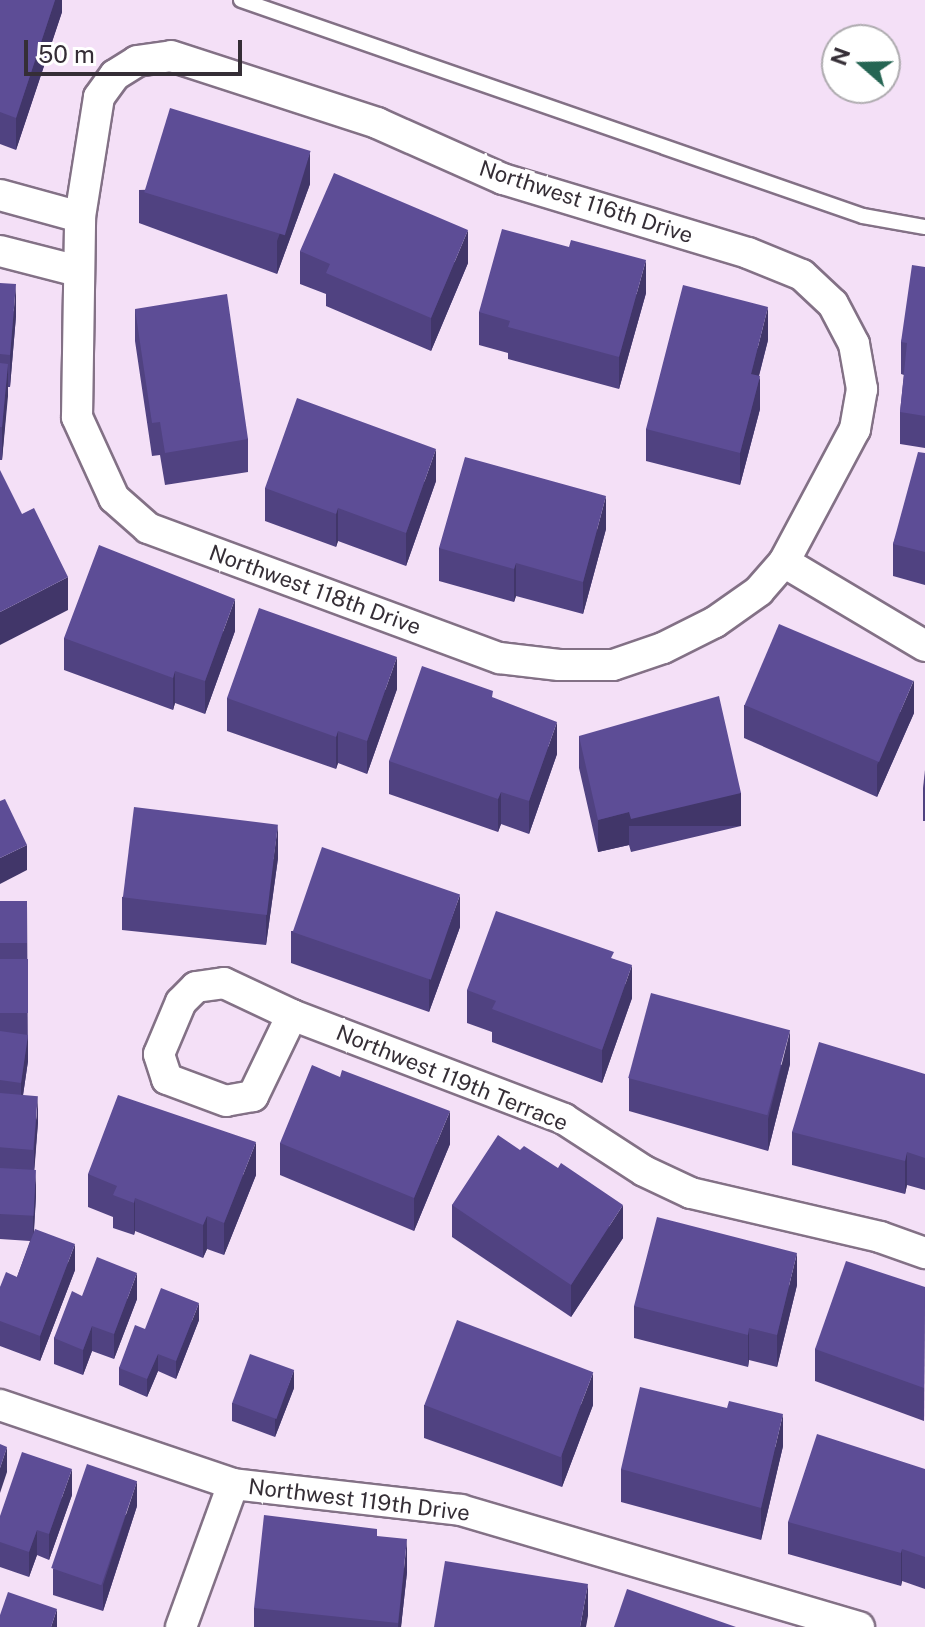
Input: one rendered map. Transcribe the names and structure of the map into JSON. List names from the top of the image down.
{
  "streets": {
    "street": [
      "Northwest 116th Drive",
      "Northwest 118th Drive",
      "Northwest 119th Terrace",
      "Northwest 119th Drive"
    ]
  },
  "crossings": [
    ["Northwest 116th Drive", "Northwest 118th Drive"]
  ],
  "scale_bar": "50 m",
  "north": "left"
}
